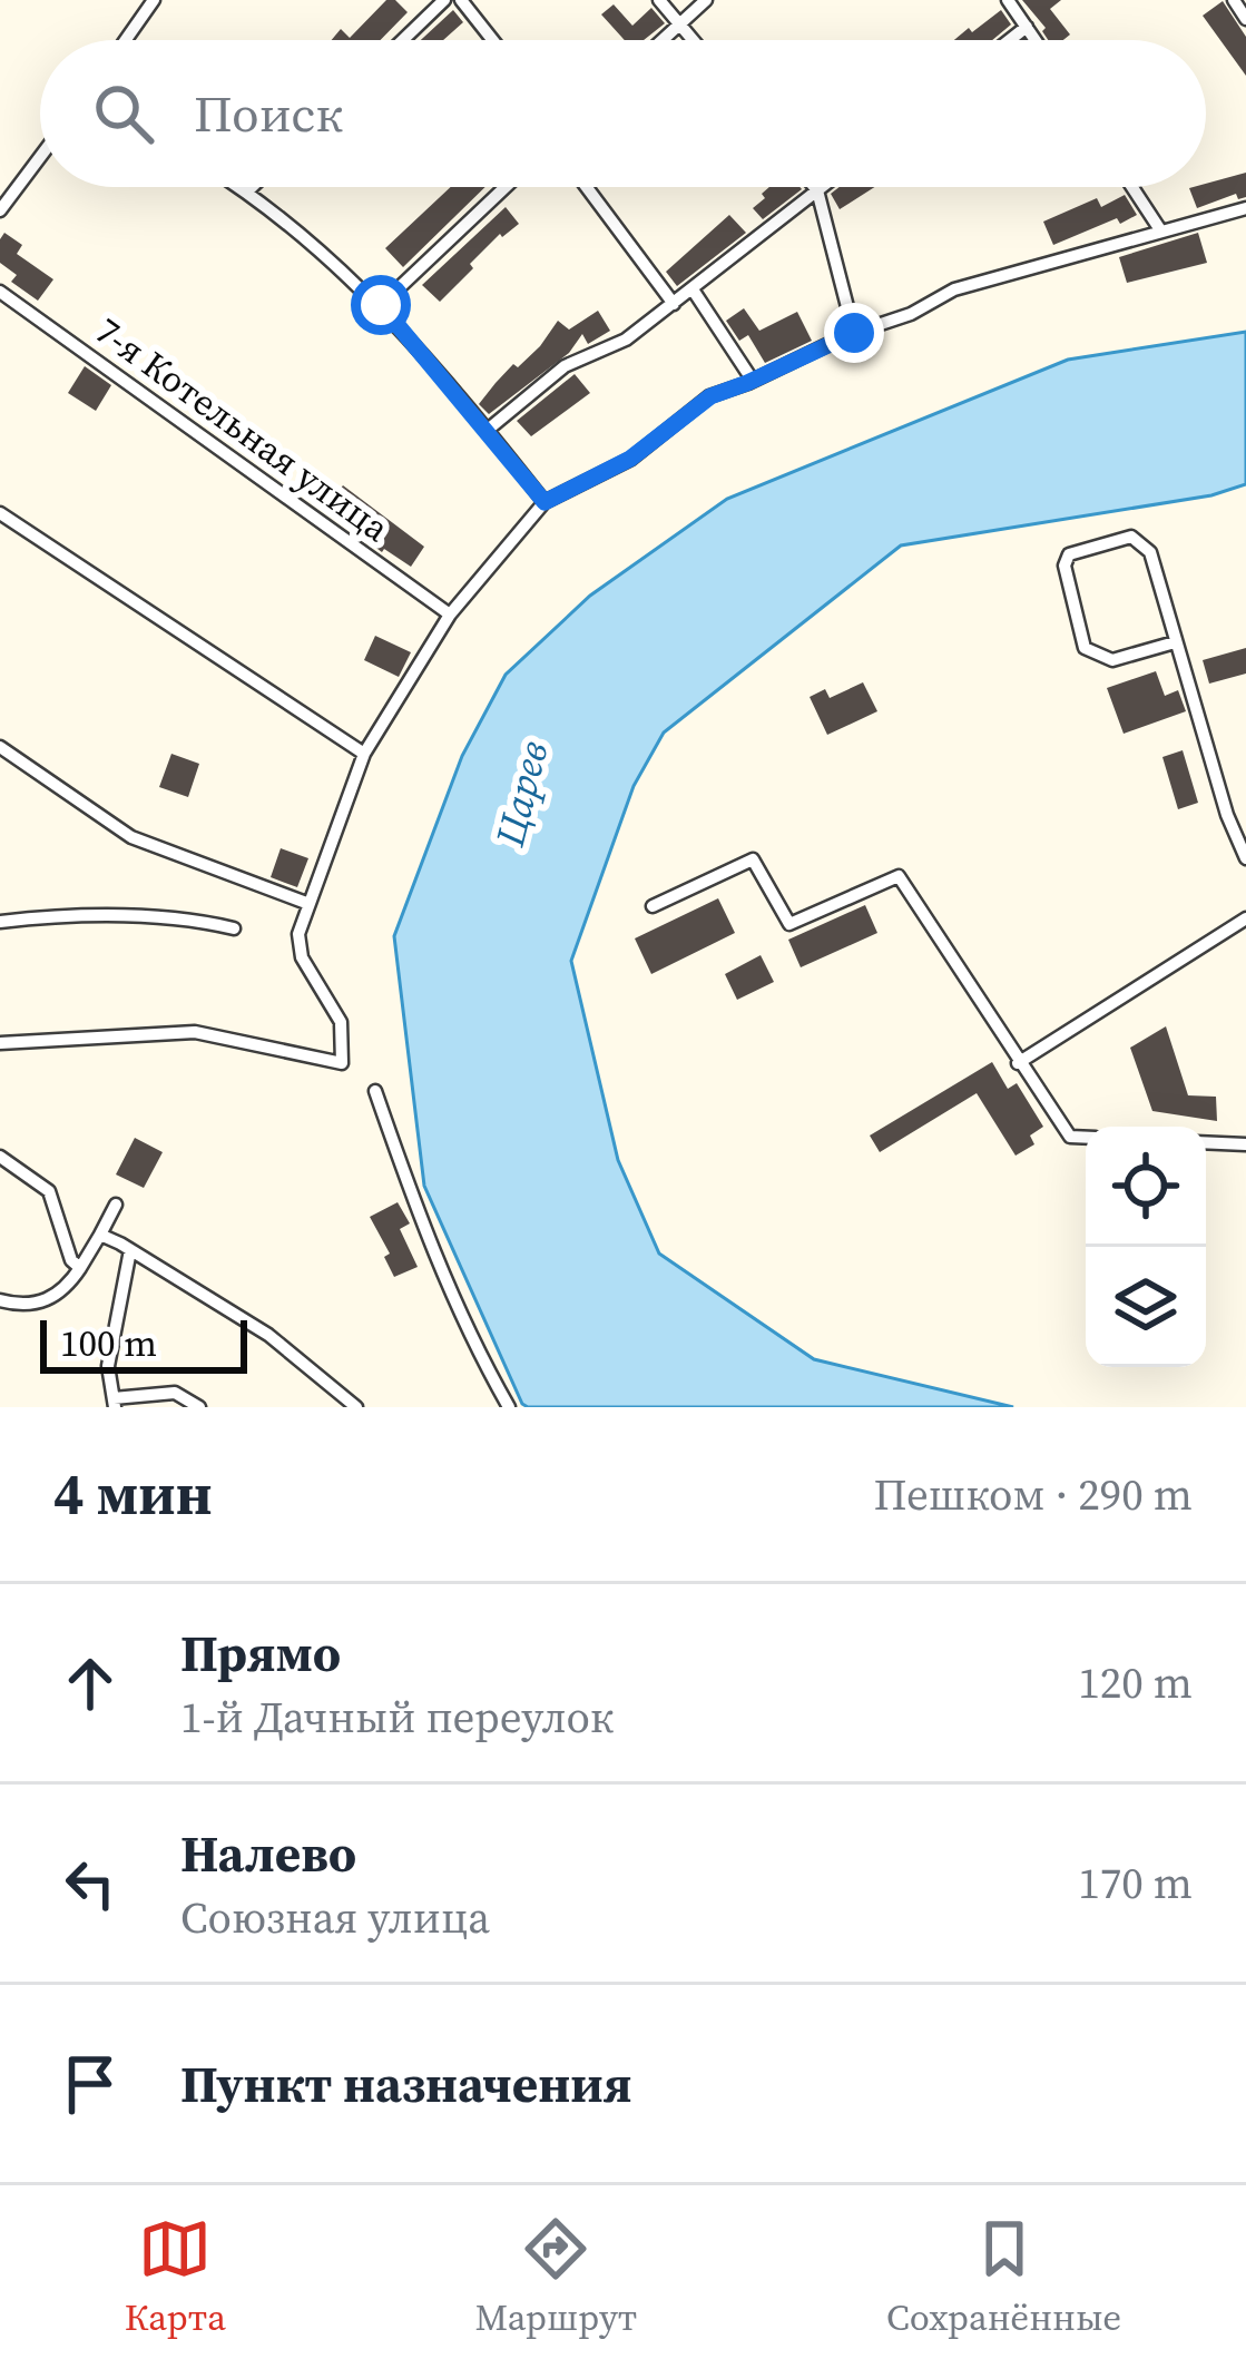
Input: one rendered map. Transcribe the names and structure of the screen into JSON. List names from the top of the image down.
{
  "streets": {
    "street": ["7-я Котельная улица"]
  },
  "water": ["Царев"],
  "scale_bar": "100 m",
  "page": {
    "search": "Поиск",
    "scale": "100 m",
    "heading": ["4 мин", "Пешком · 290 m"],
    "list": [
      ["Прямо", "1-й Дачный переулок", "120 m"],
      ["Налево", "Союзная улица", "170 m"],
      "Пункт назначения"
    ],
    "nav": ["Карта", "Маршрут", "Сохранённые"]
  }
}
